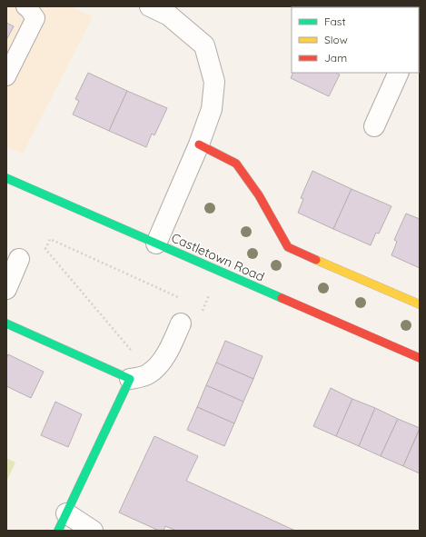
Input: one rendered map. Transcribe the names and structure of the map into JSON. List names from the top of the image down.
{
  "streets": {
    "street": ["Castletown Road"]
  },
  "legend": ["Fast", "Slow", "Jam"]
}
